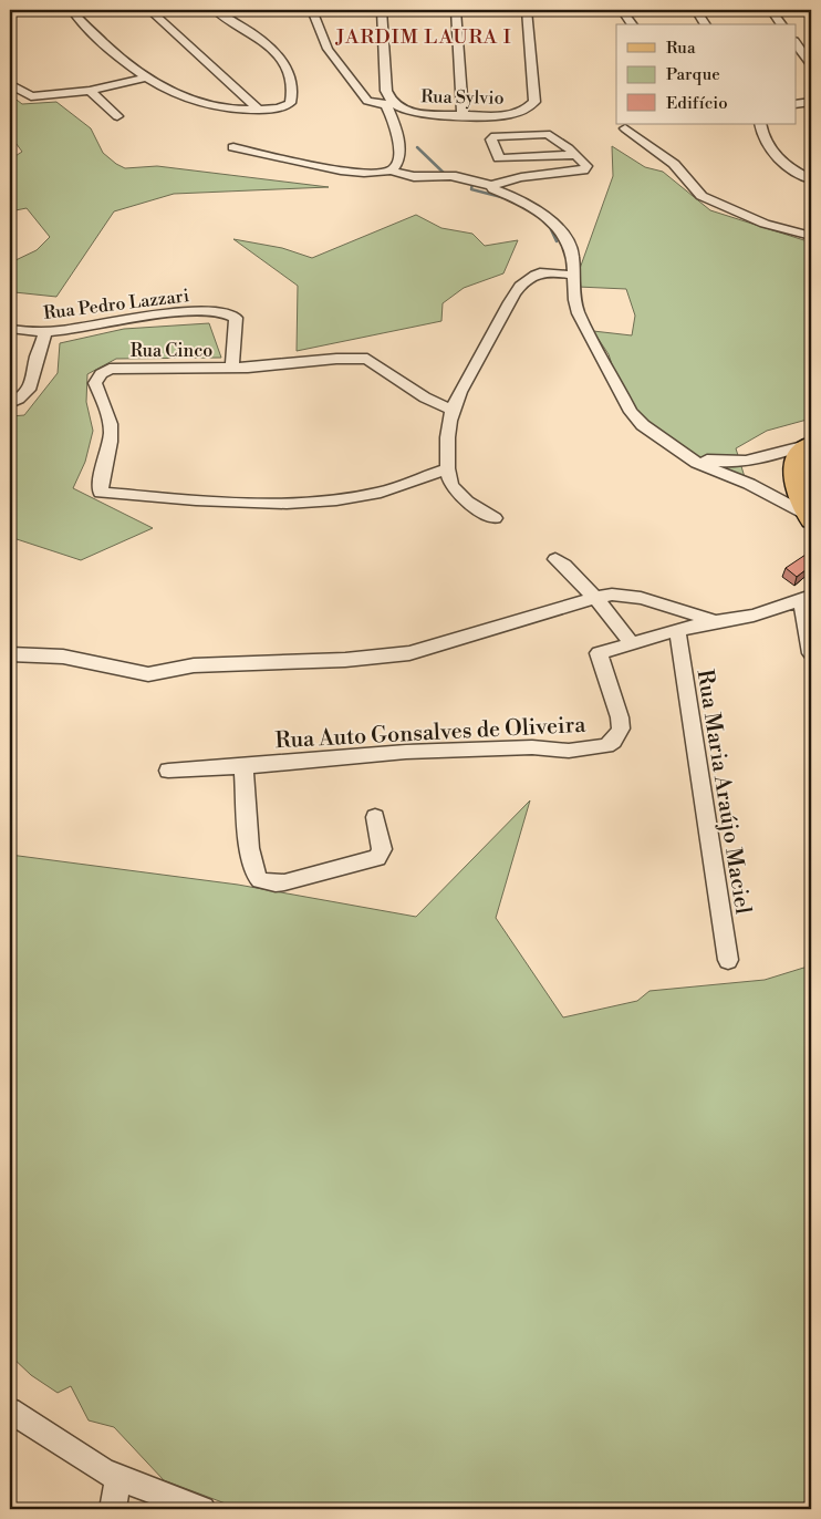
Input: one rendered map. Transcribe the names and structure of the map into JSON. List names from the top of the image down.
{
  "streets": {
    "street": [
      "Rua Sylvio",
      "Rua Pedro Lazzari",
      "Rua Cinco",
      "Rua Auto Gonsalves de Oliveira",
      "Rua Maria Araújo Maciel"
    ]
  },
  "crossings": [
    ["Rua Pedro Lazzari", "Rua Cinco"],
    ["Rua Auto Gonsalves de Oliveira", "Rua Maria Araújo Maciel"]
  ],
  "districts": ["JARDIM LAURA I"],
  "legend": ["Rua", "Parque", "Edifício"]
}
